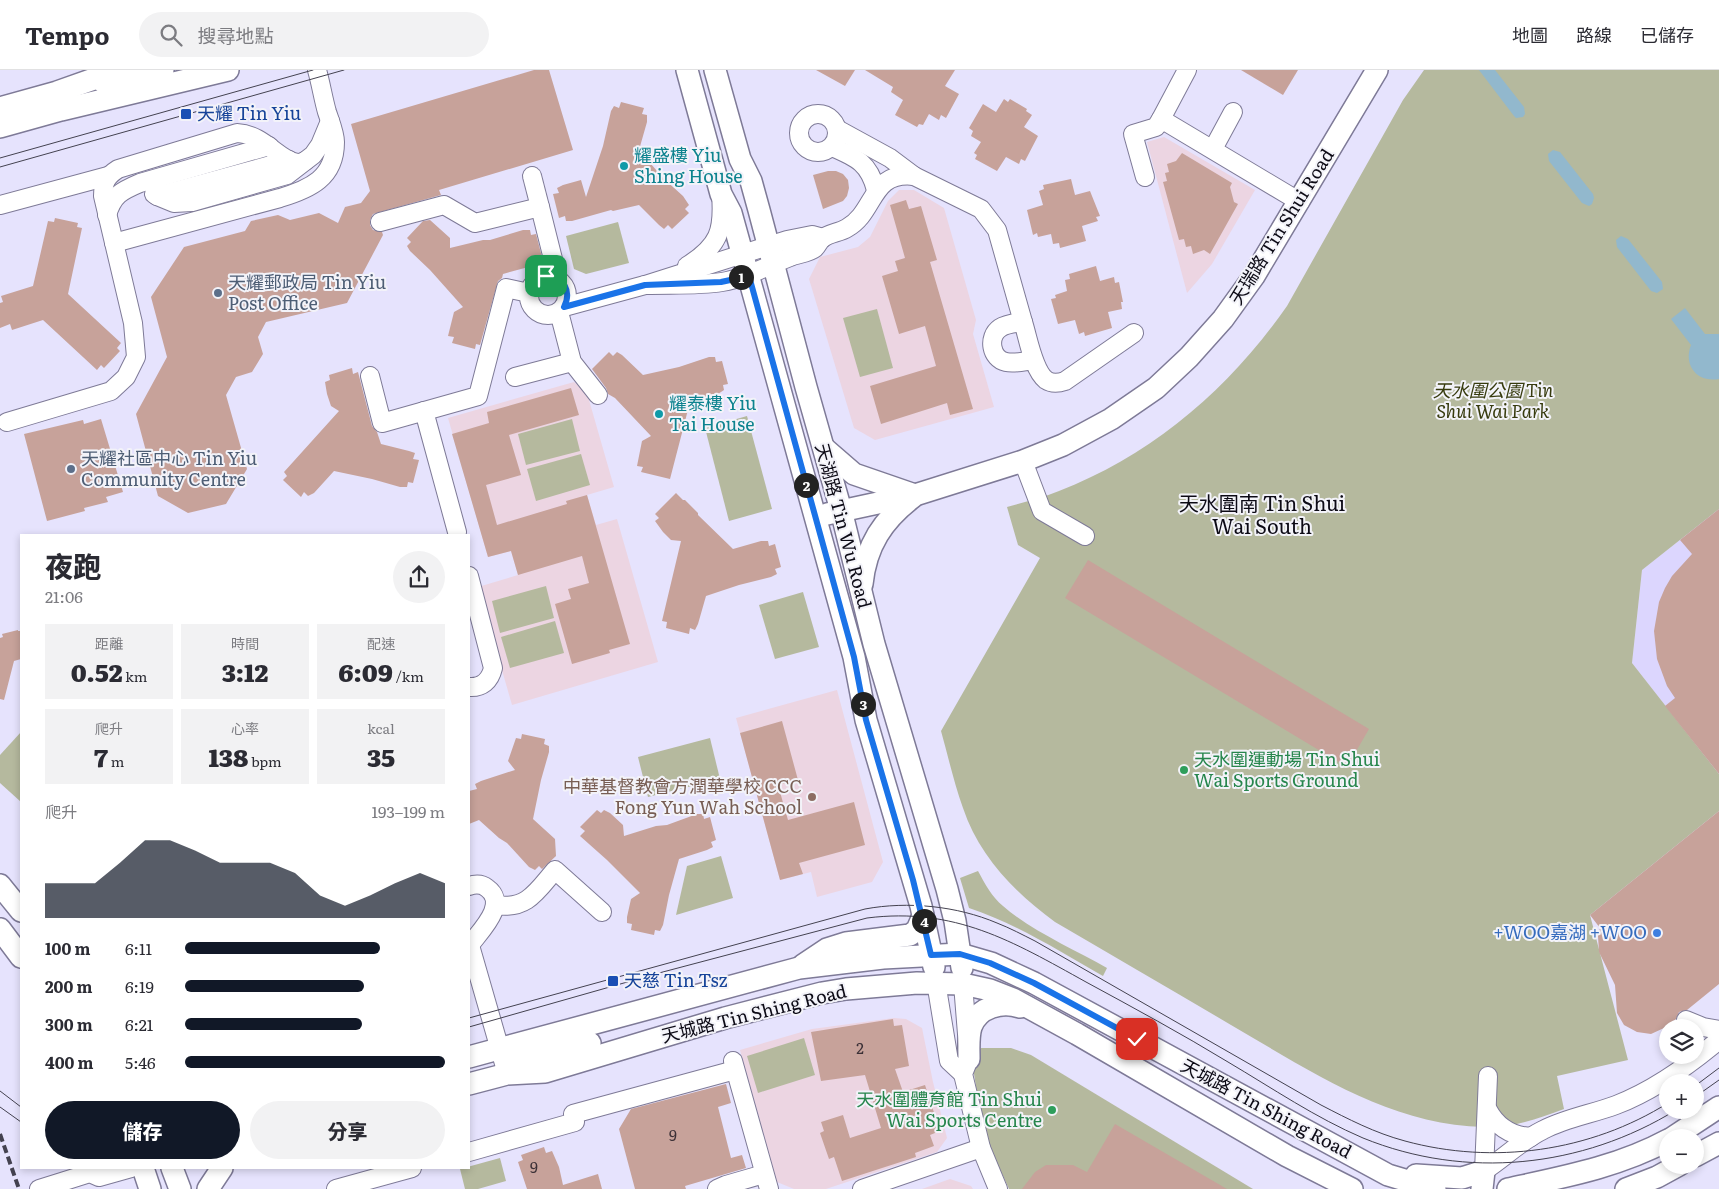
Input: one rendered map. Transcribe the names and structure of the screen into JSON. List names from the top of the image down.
{
  "streets": {
    "main road": ["天瑞路 Tin Shui Road", "天湖路 Tin Wu Road", "天城路 Tin Shing Road"]
  },
  "crossings": [
    ["天瑞路 Tin Shui Road", "天湖路 Tin Wu Road"],
    ["天湖路 Tin Wu Road", "天城路 Tin Shing Road"]
  ],
  "districts": ["天水圍南 Tin Shui Wai South"],
  "parks": ["天水圍公園 Tin Shui Wai Park"],
  "places": {
    "transit": ["天耀 Tin Yiu", "天慈 Tin Tsz"],
    "other": [
      "耀盛樓 Yiu Shing House",
      "天耀郵政局 Tin Yiu Post Office",
      "耀泰樓 Yiu Tai House",
      "天耀社區中心 Tin Yiu Community Centre",
      "天水圍運動場 Tin Shui Wai Sports Ground",
      "中華基督教會方潤華學校 CCC Fong Yun Wah School",
      "+WOO嘉湖 +WOO",
      "天水圍體育館 Tin Shui Wai Sports Centre"
    ]
  },
  "house_numbers": ["2", "9", "9"],
  "page": {
    "header": "Tempo",
    "search": "搜尋地點",
    "nav": ["地圖", "路線", "已儲存"],
    "pins": [
      "1",
      "2",
      "3",
      "4"
    ],
    "heading": ["夜跑", "21:06"],
    "stats": [
      ["距離", "0.52 km"],
      ["時間", "3:12"],
      ["配速", "6:09 /km"],
      ["爬升", "7 m"],
      ["心率", "138 bpm"],
      ["kcal", "35"]
    ],
    "chart": ["爬升", "193–199 m"],
    "list": [
      {
        "name": "100 m",
        "note": "6:11"
      },
      {
        "name": "200 m",
        "note": "6:19"
      },
      {
        "name": "300 m",
        "note": "6:21"
      },
      {
        "name": "400 m",
        "note": "5:46"
      }
    ],
    "map_buttons": ["+", "−"],
    "buttons": ["儲存", "分享"]
  }
}
